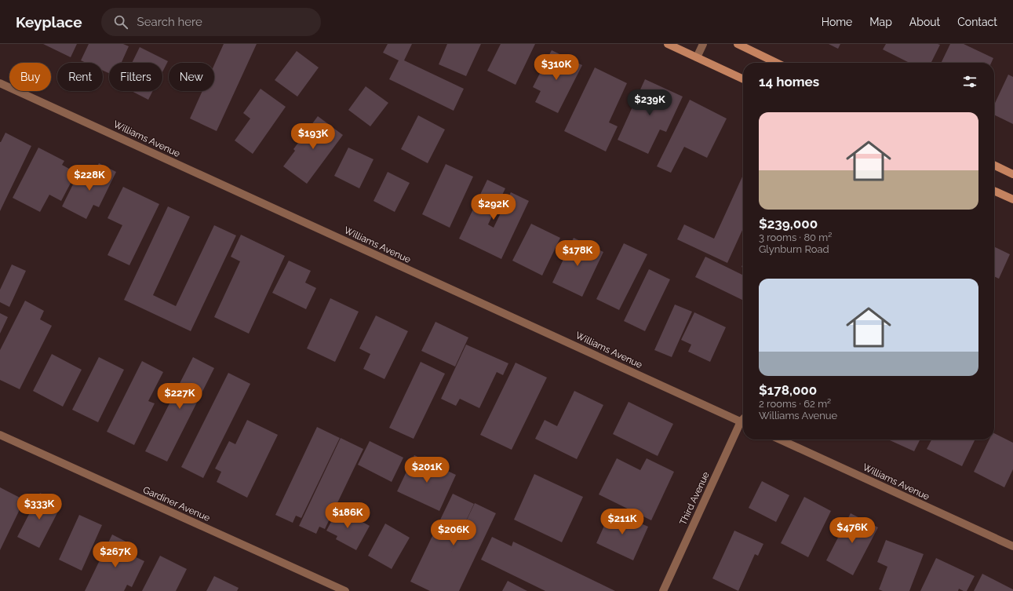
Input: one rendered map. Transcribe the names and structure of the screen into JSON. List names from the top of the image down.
{
  "streets": {
    "street": ["Williams Avenue", "Third Avenue", "Gardiner Avenue"]
  },
  "page": {
    "header": "Keyplace",
    "search": "Search here",
    "nav": [
      "Home",
      "Map",
      "About",
      "Contact"
    ],
    "price": [
      "$310K",
      "$239K",
      "$193K",
      "$228K",
      "$292K",
      "$178K",
      "$227K",
      "$201K",
      "$333K",
      "$186K",
      "$211K",
      "$476K",
      "$206K",
      "$267K"
    ],
    "chip": [
      "Buy",
      "Rent",
      "Filters",
      "New"
    ],
    "heading": "14 homes",
    "list": [
      {
        "name": "$239,000",
        "note": "3 rooms · 80 m² · Glynburn Road"
      },
      {
        "name": "$178,000",
        "note": "2 rooms · 62 m² · Williams Avenue"
      }
    ]
  }
}
